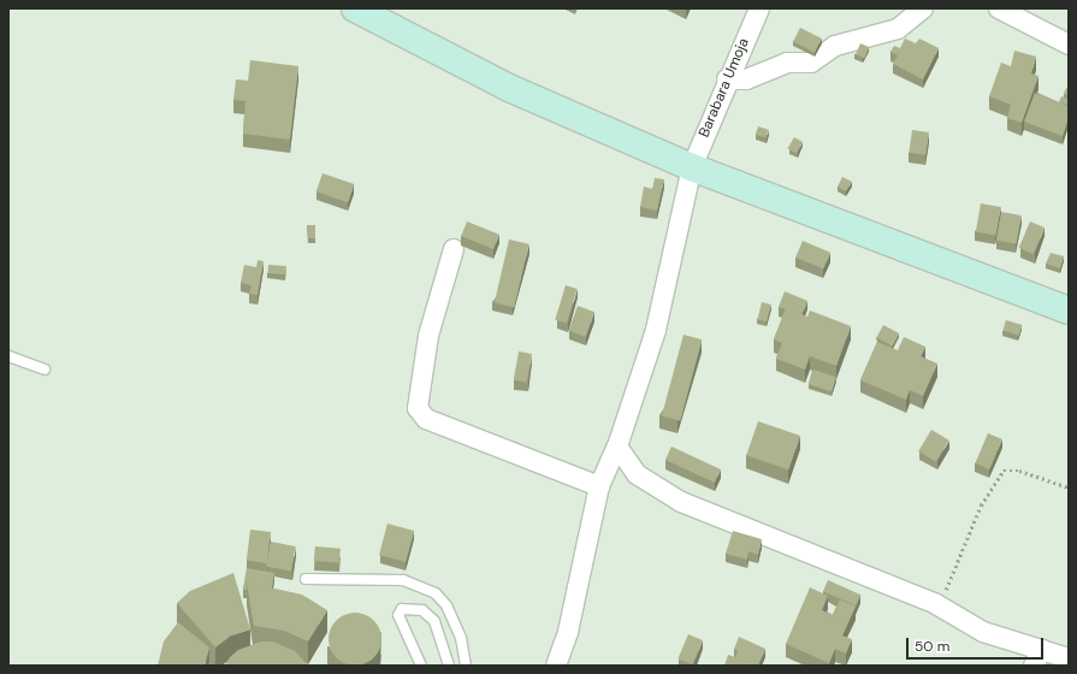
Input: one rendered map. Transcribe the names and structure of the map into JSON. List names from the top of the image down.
{
  "streets": {
    "street": ["Barabara Umoja"]
  },
  "scale_bar": "50 m"
}
